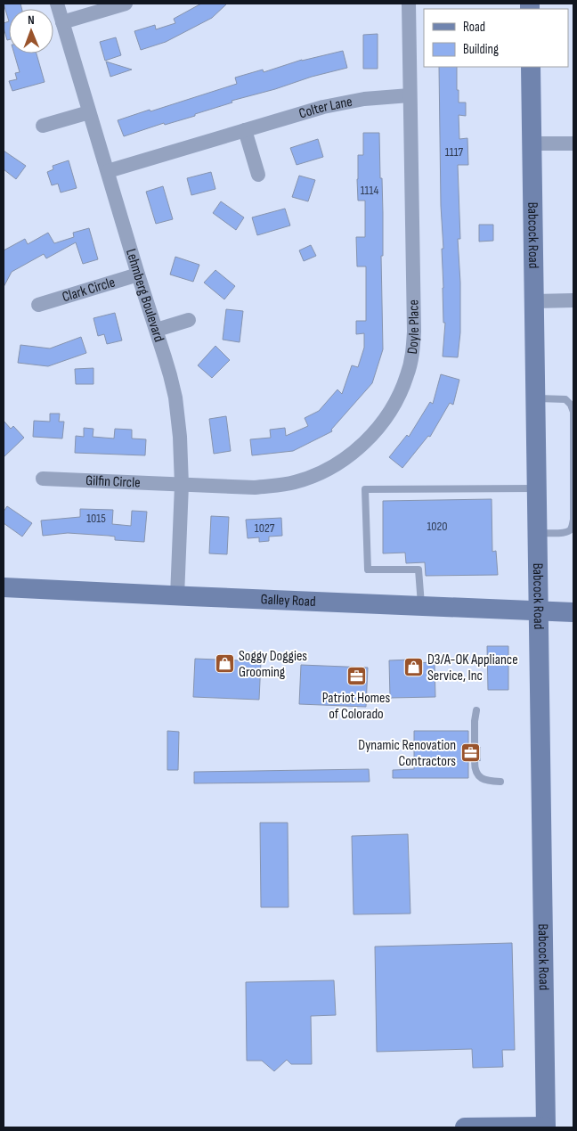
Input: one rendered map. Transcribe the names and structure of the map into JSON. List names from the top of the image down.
{
  "streets": {
    "street": [
      "Colter Lane",
      "Babcock Road",
      "Clark Circle",
      "Lehmberg Boulevard",
      "Doyle Place",
      "Gilfin Circle",
      "Galley Road"
    ]
  },
  "crossings": [
    ["Colter Lane", "Lehmberg Boulevard"],
    ["Colter Lane", "Doyle Place"],
    ["Babcock Road", "Galley Road"],
    ["Clark Circle", "Lehmberg Boulevard"],
    ["Lehmberg Boulevard", "Doyle Place"],
    ["Lehmberg Boulevard", "Gilfin Circle"],
    ["Lehmberg Boulevard", "Galley Road"],
    ["Doyle Place", "Gilfin Circle"]
  ],
  "places": {
    "shop": ["Soggy Doggies Grooming", "D3/A-OK Appliance Service, Inc"],
    "office": ["Patriot Homes of Colorado", "Dynamic Renovation Contractors"]
  },
  "house_numbers": [
    "1117",
    "1114",
    "1015",
    "1020",
    "1027"
  ],
  "legend": ["Road", "Building"],
  "north": "top"
}
